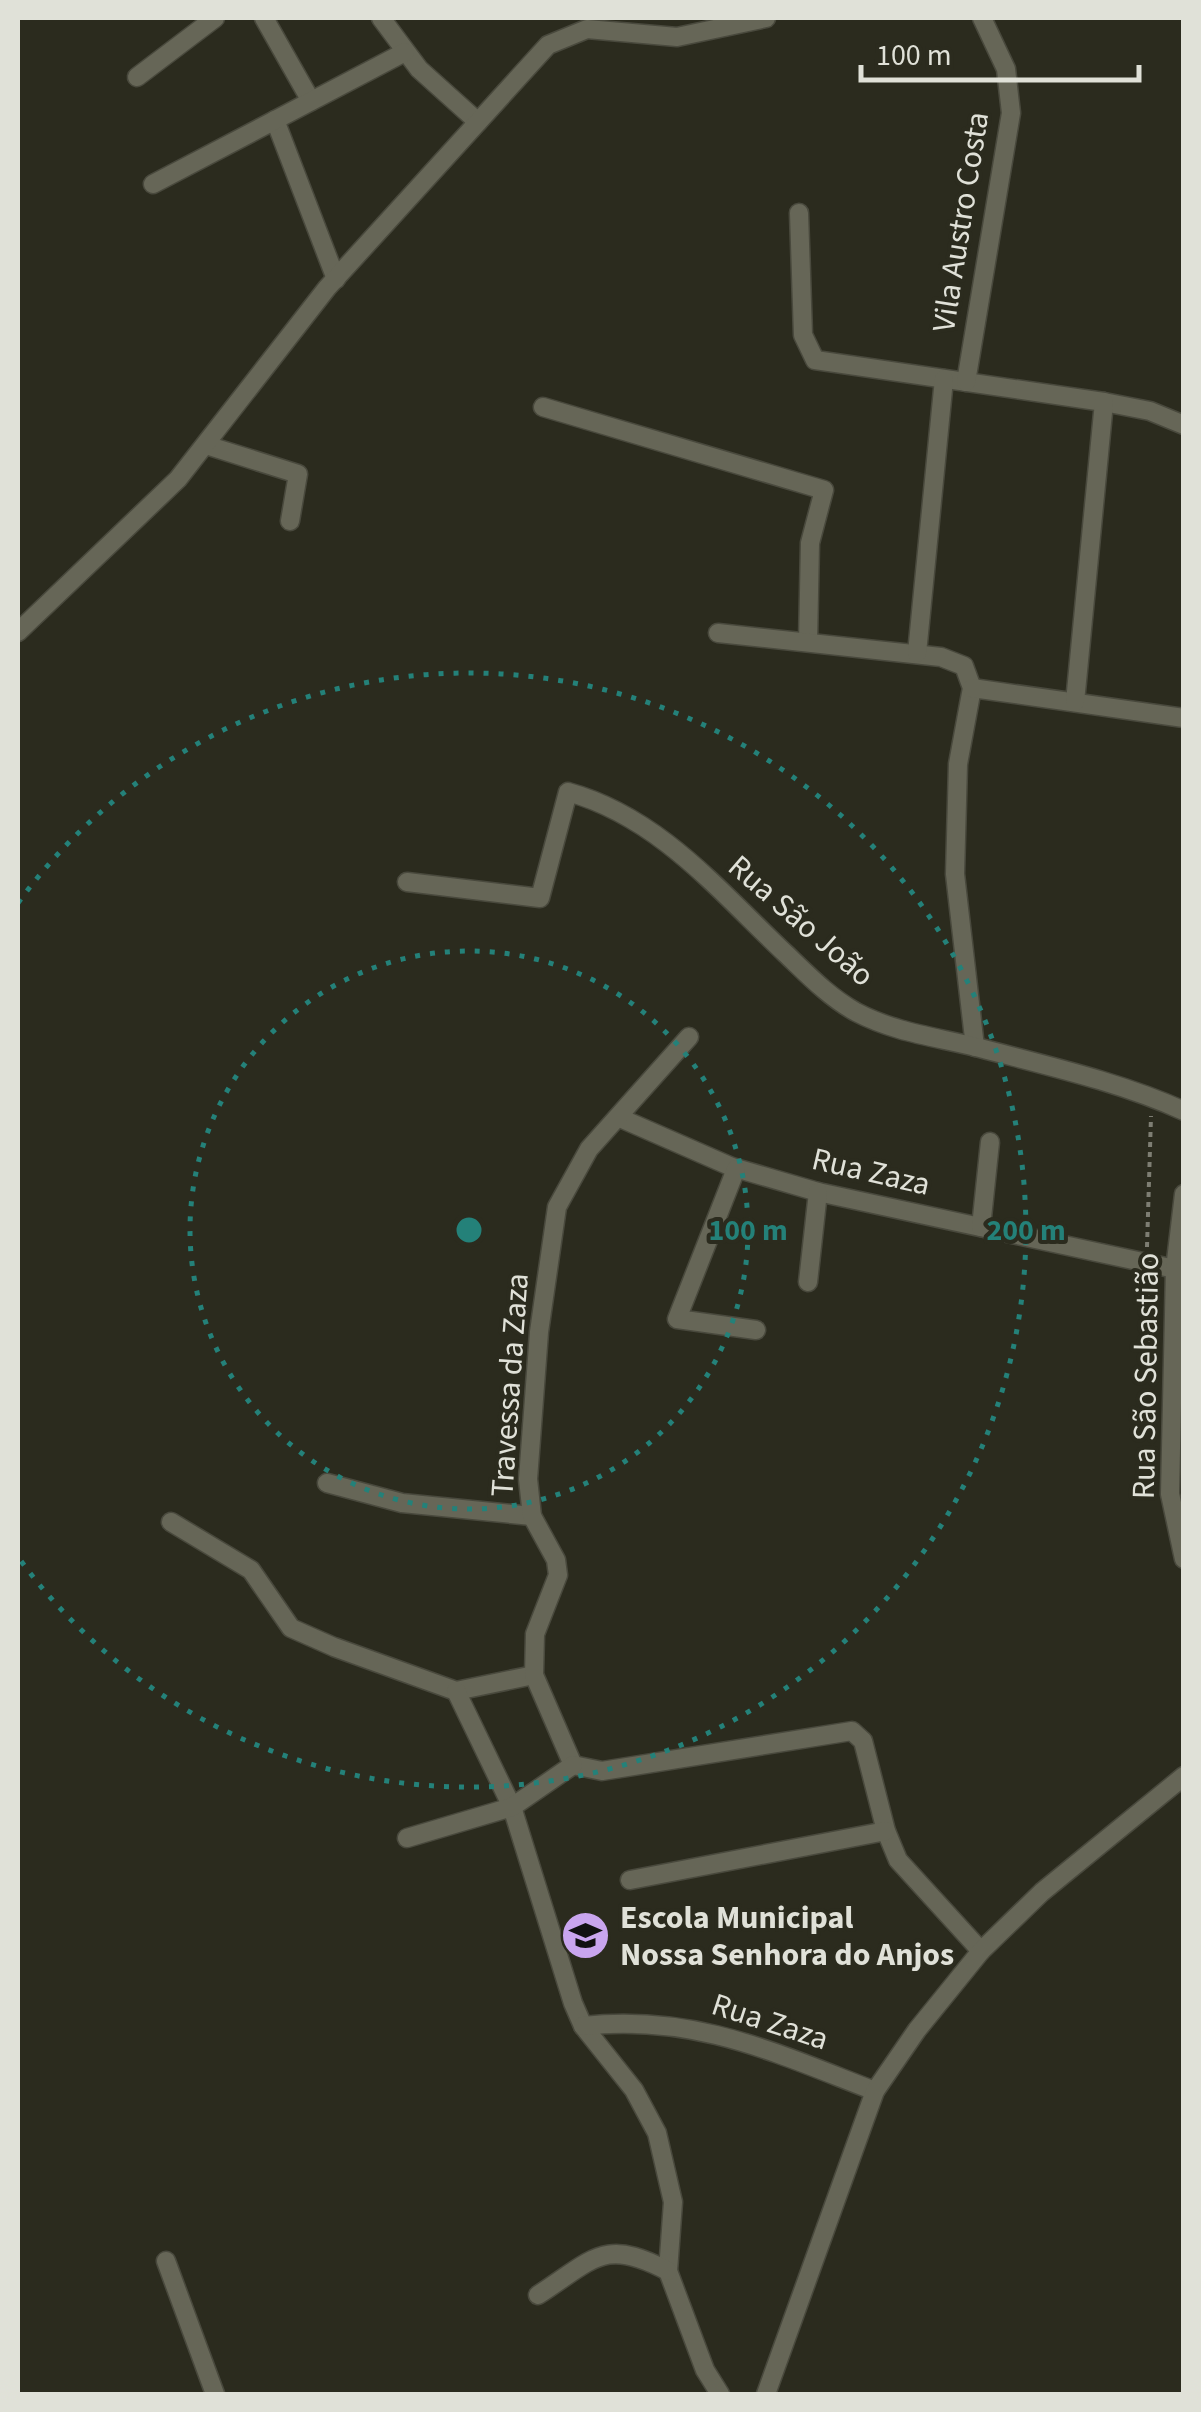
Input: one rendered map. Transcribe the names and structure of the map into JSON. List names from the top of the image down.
{
  "streets": {
    "street": [
      "Vila Austro Costa",
      "Rua São João",
      "Rua Zaza",
      "Rua São Sebastião",
      "Travessa da Zaza"
    ]
  },
  "crossings": [
    ["Rua Zaza", "Rua São Sebastião"],
    ["Rua Zaza", "Travessa da Zaza"]
  ],
  "places": {
    "school or university": ["Escola Municipal Nossa Senhora do Anjos"]
  },
  "scale_bar": "100 m",
  "rings": ["100 m", "200 m"]
}
